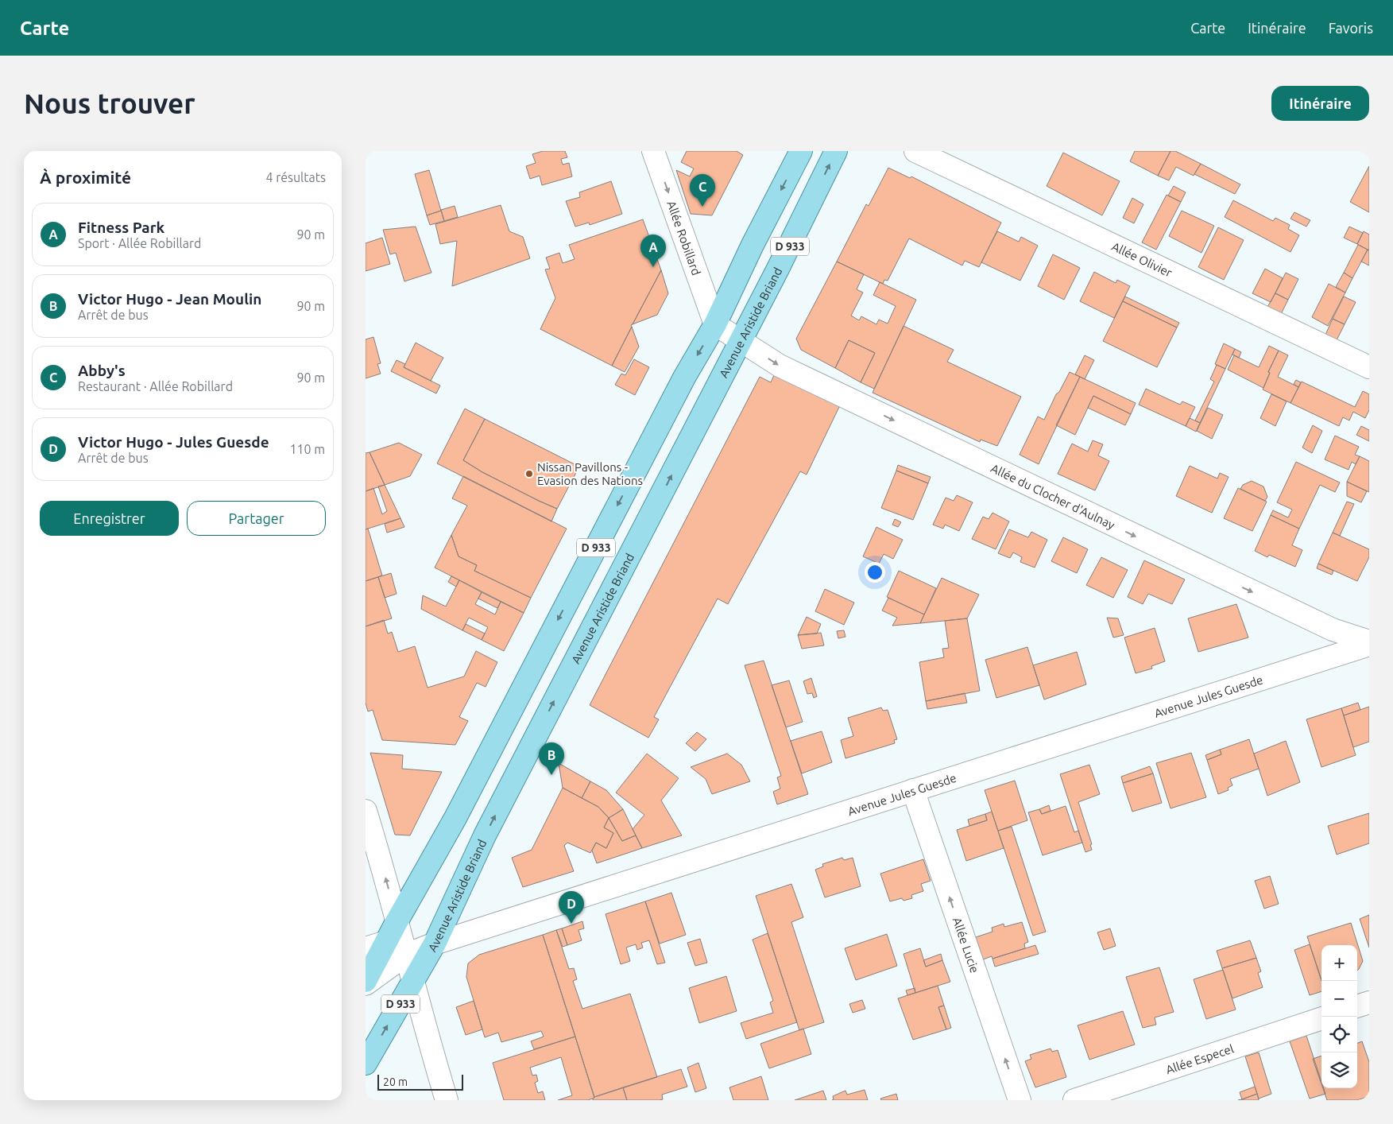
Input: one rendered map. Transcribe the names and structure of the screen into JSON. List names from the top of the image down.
{
  "streets": {
    "main road": ["D 933", "Avenue Aristide Briand"],
    "street": [
      "Allée Robillard",
      "Allée Olivier",
      "Allée du Clocher d'Aulnay",
      "Avenue Jules Guesde",
      "Allée Lucie",
      "Allée Especel"
    ]
  },
  "crossings": [
    ["Allée Robillard", "D 933"],
    ["Allée Robillard", "Allée du Clocher d'Aulnay"],
    ["D 933", "Allée du Clocher d'Aulnay"],
    ["D 933", "Avenue Jules Guesde"],
    ["Avenue Aristide Briand", "Allée du Clocher d'Aulnay"],
    ["Avenue Aristide Briand", "Avenue Jules Guesde"],
    ["Avenue Jules Guesde", "Allée Lucie"]
  ],
  "one_way": ["Allée Robillard", "Allée du Clocher d'Aulnay", "Allée Lucie"],
  "places": ["Nissan Pavillons - Evasion des Nations"],
  "scale_bar": "20 m",
  "page": {
    "header": "Carte",
    "nav": ["Carte", "Itinéraire", "Favoris"],
    "buttons": [
      "Itinéraire",
      ["Enregistrer", "Partager"]
    ],
    "title": "Nous trouver",
    "heading": ["À proximité", "4 résultats"],
    "pins": [
      "C",
      "A",
      "B",
      "D"
    ],
    "list": [
      {
        "mark": "A",
        "name": "Fitness Park",
        "note": "Sport · Allée Robillard",
        "value": "90 m"
      },
      {
        "mark": "B",
        "name": "Victor Hugo - Jean Moulin",
        "note": "Arrêt de bus",
        "value": "90 m"
      },
      {
        "mark": "C",
        "name": "Abby's",
        "note": "Restaurant · Allée Robillard",
        "value": "90 m"
      },
      {
        "mark": "D",
        "name": "Victor Hugo - Jules Guesde",
        "note": "Arrêt de bus",
        "value": "110 m"
      }
    ],
    "map_buttons": ["+", "−"],
    "scale": "20 m"
  }
}
